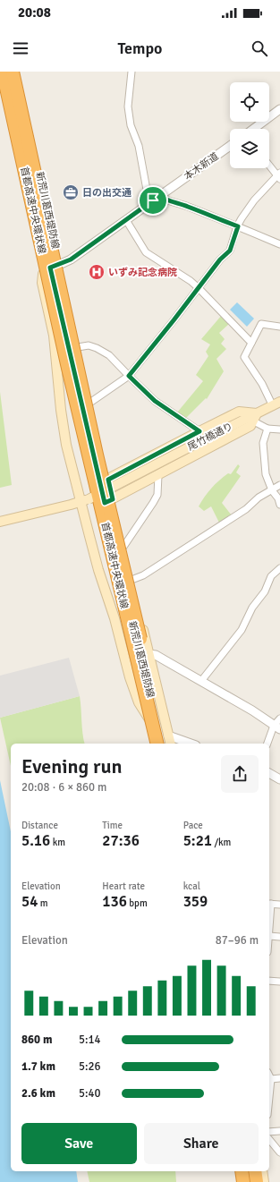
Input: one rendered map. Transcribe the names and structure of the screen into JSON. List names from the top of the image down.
{
  "streets": {
    "highway": ["首都高速中央環状線"],
    "main road": ["新荒川葛西堤防線", "尾竹橋通り"],
    "street": ["本木新道"]
  },
  "crossings": [
    ["本木新道", "新荒川葛西堤防線"],
    ["首都高速中央環状線", "新荒川葛西堤防線"]
  ],
  "places": {
    "office": ["日の出交通"],
    "hospital": ["いずみ記念病院"]
  },
  "page": {
    "status": "20:08",
    "header": "Tempo",
    "heading": ["Evening run", "20:08 · 6 × 860 m"],
    "stats": [
      ["Distance", "5.16 km"],
      ["Time", "27:36"],
      ["Pace", "5:21 /km"],
      ["Elevation", "54 m"],
      ["Heart rate", "136 bpm"],
      ["kcal", "359"]
    ],
    "chart": ["Elevation", "87–96 m"],
    "list": [
      {
        "name": "860 m",
        "note": "5:14"
      },
      {
        "name": "1.7 km",
        "note": "5:26"
      },
      {
        "name": "2.6 km",
        "note": "5:40"
      }
    ],
    "buttons": ["Save", "Share"]
  }
}
